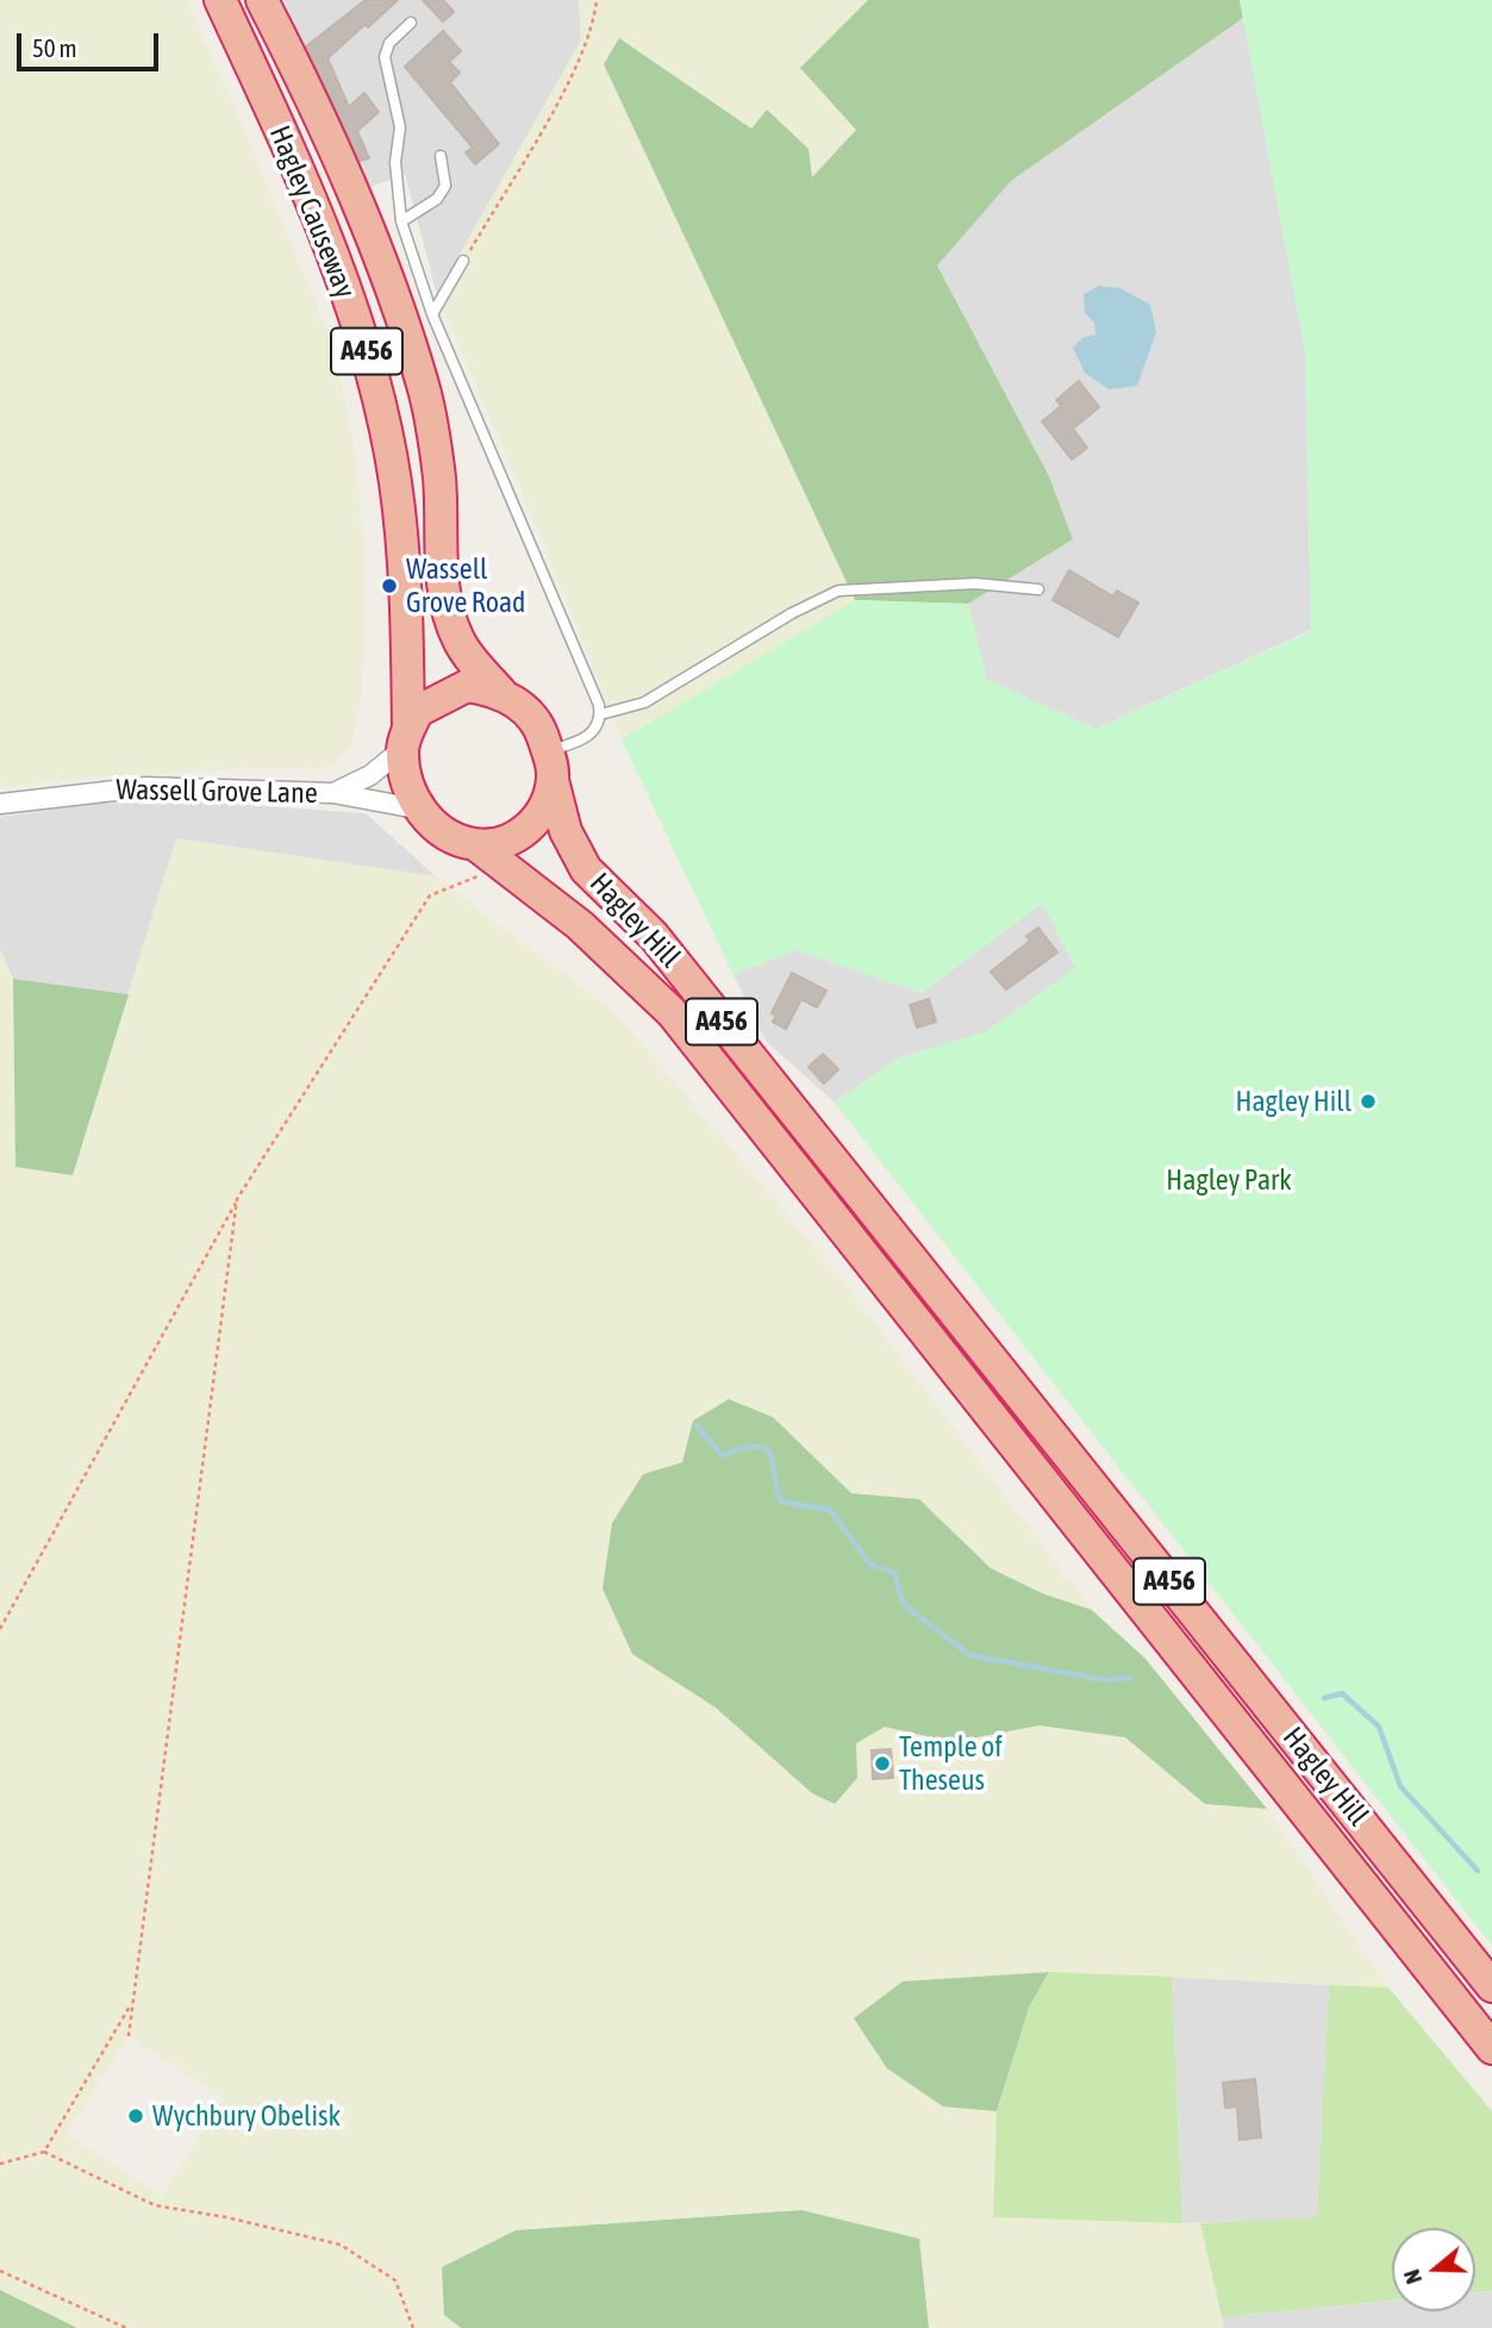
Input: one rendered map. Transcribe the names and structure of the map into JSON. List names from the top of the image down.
{
  "streets": {
    "highway": ["Hagley Causeway", "A456", "Hagley Hill"],
    "street": ["Wassell Grove Lane"]
  },
  "crossings": [
    ["Hagley Causeway", "Wassell Grove Lane"],
    ["Hagley Causeway", "Hagley Hill"],
    ["Wassell Grove Lane", "Hagley Hill"]
  ],
  "parks": ["Hagley Park"],
  "places": [
    "Wassell Grove Road",
    "Hagley Hill",
    "Temple of Theseus",
    "Wychbury Obelisk"
  ],
  "scale_bar": "50 m",
  "north": "left"
}
